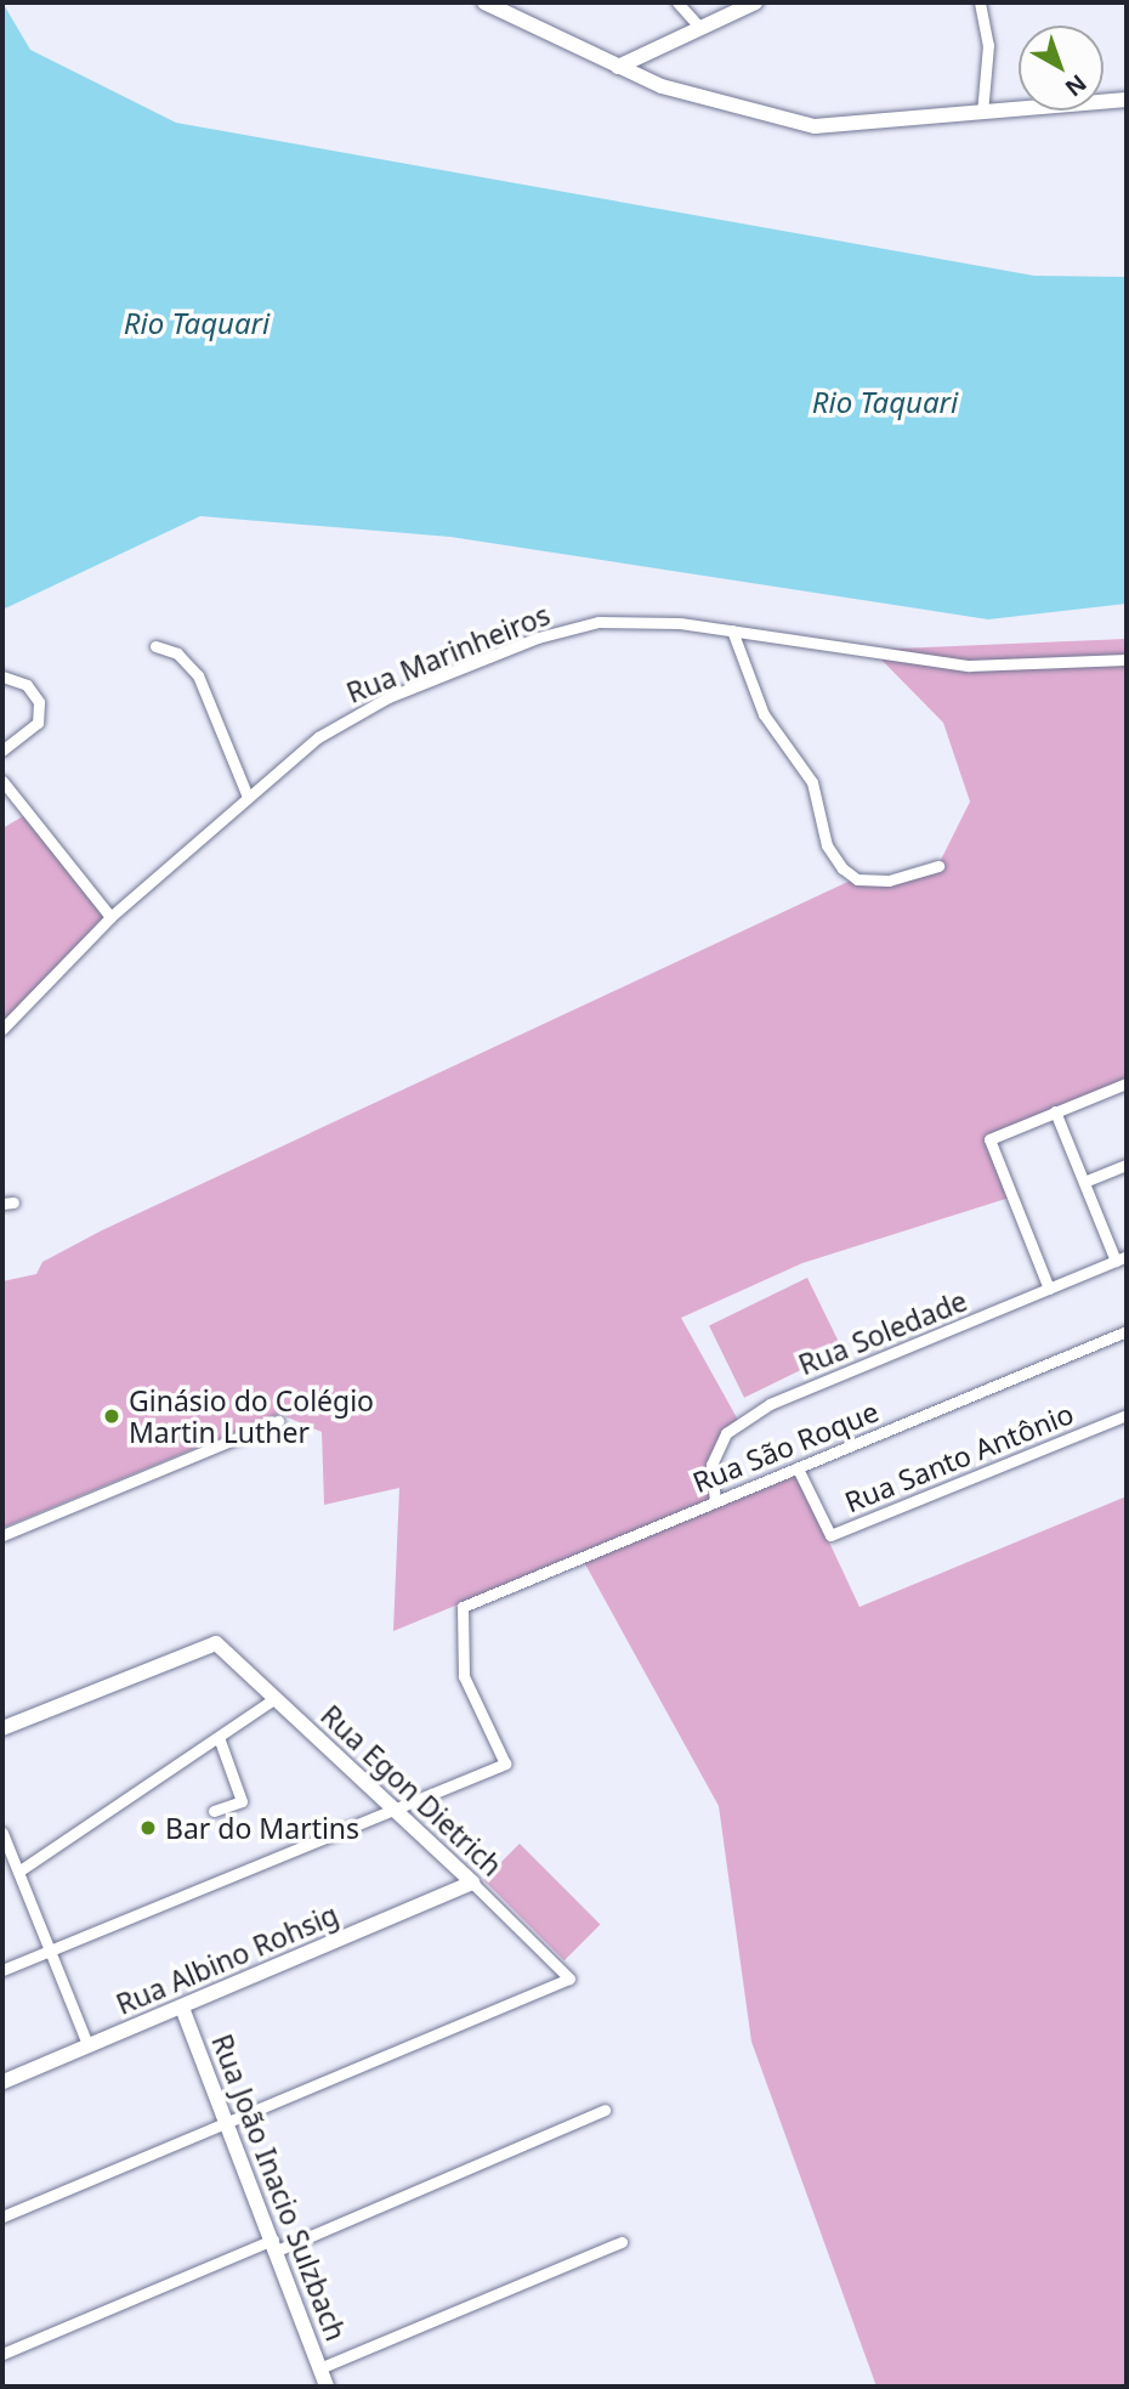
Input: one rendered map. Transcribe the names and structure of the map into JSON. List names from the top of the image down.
{
  "streets": {
    "street": [
      "Rua Marinheiros",
      "Rua Soledade",
      "Rua São Roque",
      "Rua Santo Antônio",
      "Rua Egon Dietrich",
      "Rua Albino Rohsig",
      "Rua João Inacio Sulzbach"
    ]
  },
  "crossings": [
    ["Rua Soledade", "Rua São Roque"],
    ["Rua São Roque", "Rua Santo Antônio"],
    ["Rua São Roque", "Rua Egon Dietrich"],
    ["Rua Egon Dietrich", "Rua Albino Rohsig"],
    ["Rua Egon Dietrich", "Rua João Inacio Sulzbach"],
    ["Rua Albino Rohsig", "Rua João Inacio Sulzbach"]
  ],
  "water": ["Rio Taquari"],
  "places": ["Ginásio do Colégio Martin Luther", "Bar do Martins"],
  "north": "bottom right"
}
